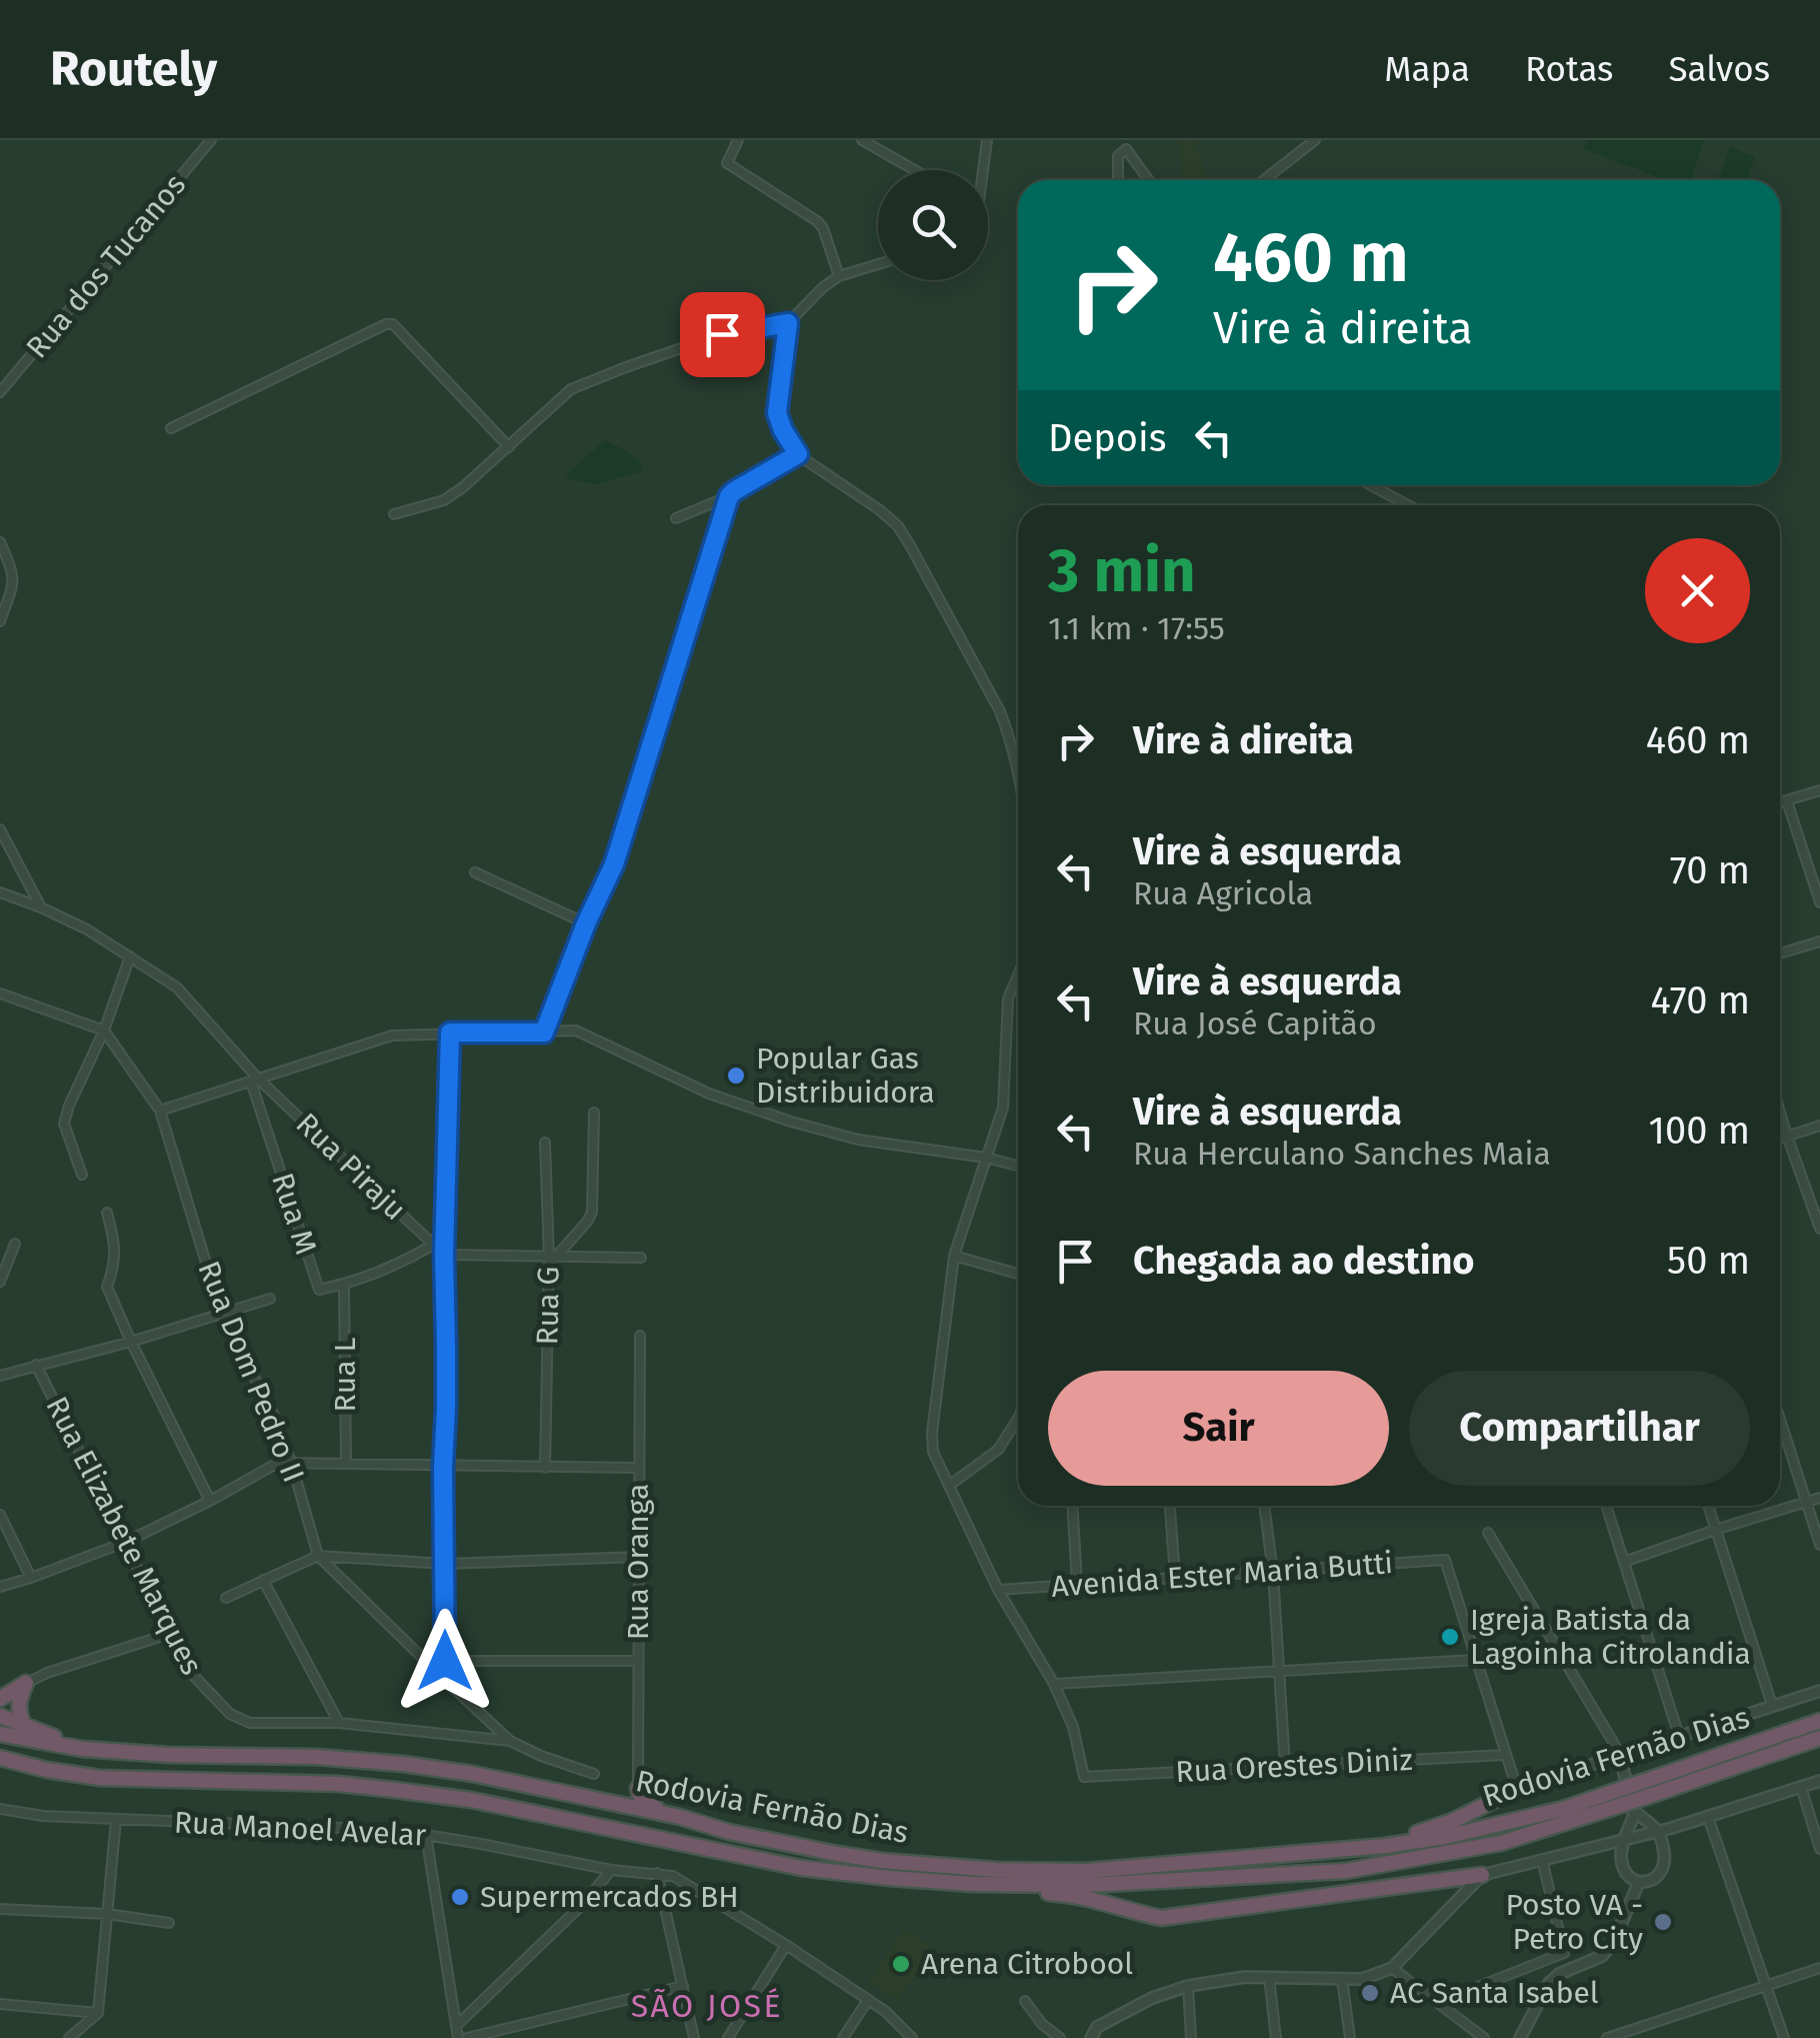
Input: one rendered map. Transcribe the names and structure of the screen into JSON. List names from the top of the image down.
{
  "streets": {
    "highway": ["Rodovia Fernão Dias"],
    "street": [
      "Rua dos Tucanos",
      "Rua Piraju",
      "Rua M",
      "Rua G",
      "Rua Dom Pedro II",
      "Rua L",
      "Rua Elizabete Marques",
      "Rua Oranga",
      "Avenida Ester Maria Butti",
      "Rua Orestes Diniz",
      "Rua Manoel Avelar"
    ]
  },
  "crossings": [
    ["Rua Piraju", "Rua M"],
    ["Rua M", "Rua L"],
    ["Rua Dom Pedro II", "Rua Elizabete Marques"]
  ],
  "districts": ["SÃO JOSÉ"],
  "places": [
    "Popular Gas Distribuidora",
    "Igreja Batista da Lagoinha Citrolandia",
    "Supermercados BH",
    "Posto VA - Petro City",
    "Arena Citrobool",
    "AC Santa Isabel"
  ],
  "page": {
    "header": "Routely",
    "nav": ["Mapa", "Rotas", "Salvos"],
    "turn": ["460 m", "Vire à direita"],
    "then": "Depois",
    "heading": ["3 min", "1.1 km · 17:55"],
    "list": [
      {
        "name": "Vire à direita",
        "value": "460 m"
      },
      {
        "name": "Vire à esquerda",
        "note": "Rua Agricola",
        "value": "70 m"
      },
      {
        "name": "Vire à esquerda",
        "note": "Rua José Capitão",
        "value": "470 m"
      },
      {
        "name": "Vire à esquerda",
        "note": "Rua Herculano Sanches Maia",
        "value": "100 m"
      },
      {
        "name": "Chegada ao destino",
        "value": "50 m"
      }
    ],
    "buttons": ["Sair", "Compartilhar"]
  }
}
